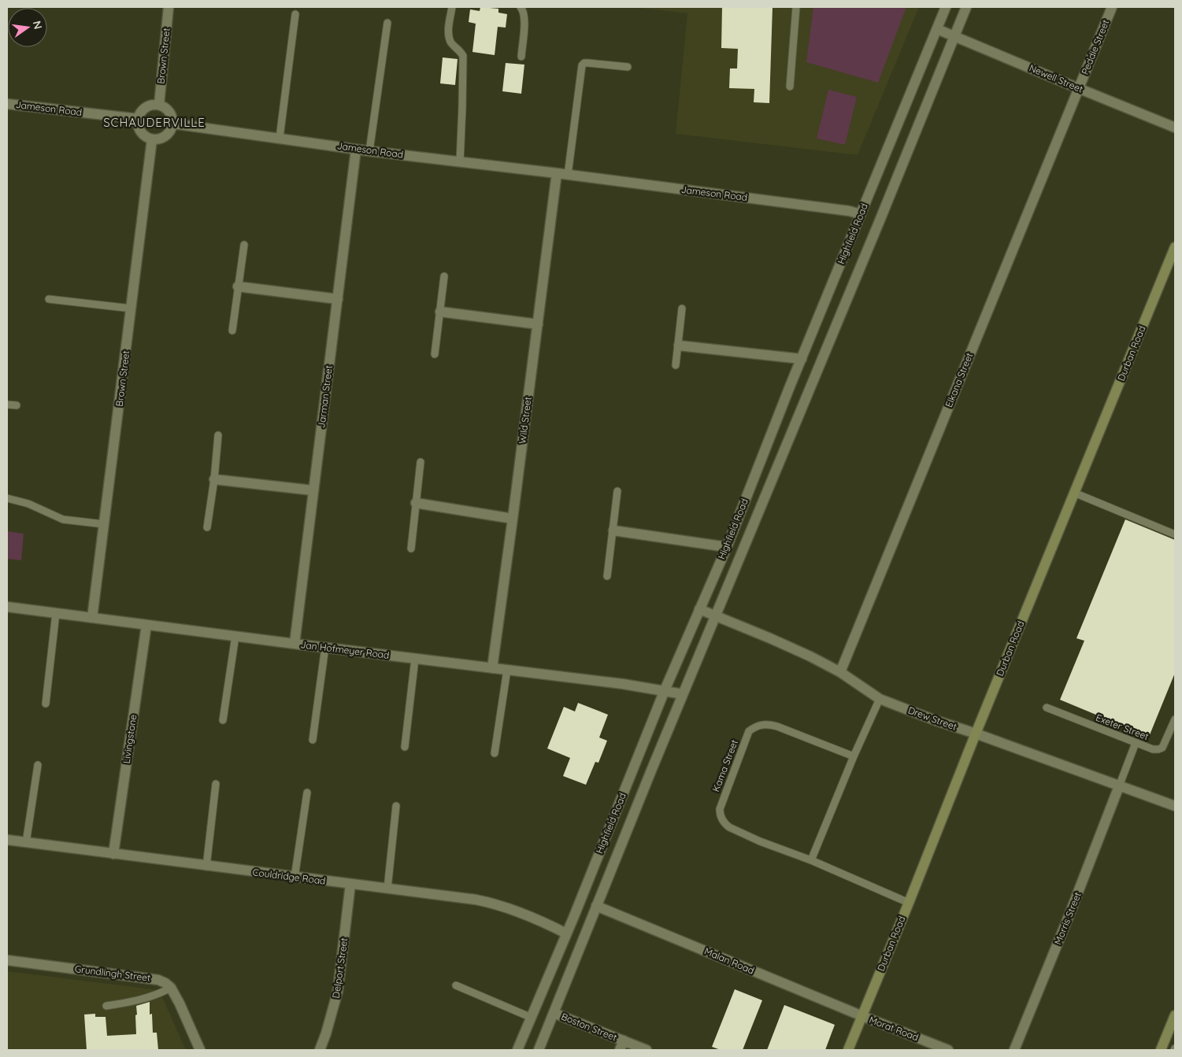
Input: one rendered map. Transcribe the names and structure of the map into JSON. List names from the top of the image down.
{
  "streets": {
    "street": [
      "Peddie Street",
      "Brown Street",
      "Newell Street",
      "Jameson Road",
      "Highfield Road",
      "Durban Road",
      "Elkana Street",
      "Jarman Street",
      "Wild Street",
      "Jan Hofmeyer Road",
      "Drew Street",
      "Livingstone",
      "Couldridge Road",
      "Morris Street",
      "Malan Road",
      "Delport Street",
      "Grundlingh Street",
      "Boston Street",
      "Morat Road"
    ],
    "lane": ["Exeter Street", "Kama Street"]
  },
  "crossings": [
    ["Peddie Street", "Newell Street"],
    ["Peddie Street", "Elkana Street"],
    ["Brown Street", "Jameson Road"],
    ["Brown Street", "Jan Hofmeyer Road"],
    ["Newell Street", "Highfield Road"],
    ["Newell Street", "Elkana Street"],
    ["Jameson Road", "Highfield Road"],
    ["Jameson Road", "Jarman Street"],
    ["Jameson Road", "Wild Street"],
    ["Highfield Road", "Jan Hofmeyer Road"],
    ["Highfield Road", "Drew Street"],
    ["Highfield Road", "Couldridge Road"],
    ["Highfield Road", "Malan Road"],
    ["Highfield Road", "Boston Street"],
    ["Durban Road", "Drew Street"],
    ["Durban Road", "Kama Street"],
    ["Durban Road", "Malan Road"],
    ["Durban Road", "Morat Road"],
    ["Elkana Street", "Drew Street"],
    ["Jarman Street", "Jan Hofmeyer Road"],
    ["Wild Street", "Jan Hofmeyer Road"],
    ["Jan Hofmeyer Road", "Livingstone"],
    ["Drew Street", "Morris Street"],
    ["Livingstone", "Couldridge Road"],
    ["Couldridge Road", "Delport Street"],
    ["Malan Road", "Morat Road"]
  ],
  "districts": ["SCHAUDERVILLE"],
  "north": "right"
}
